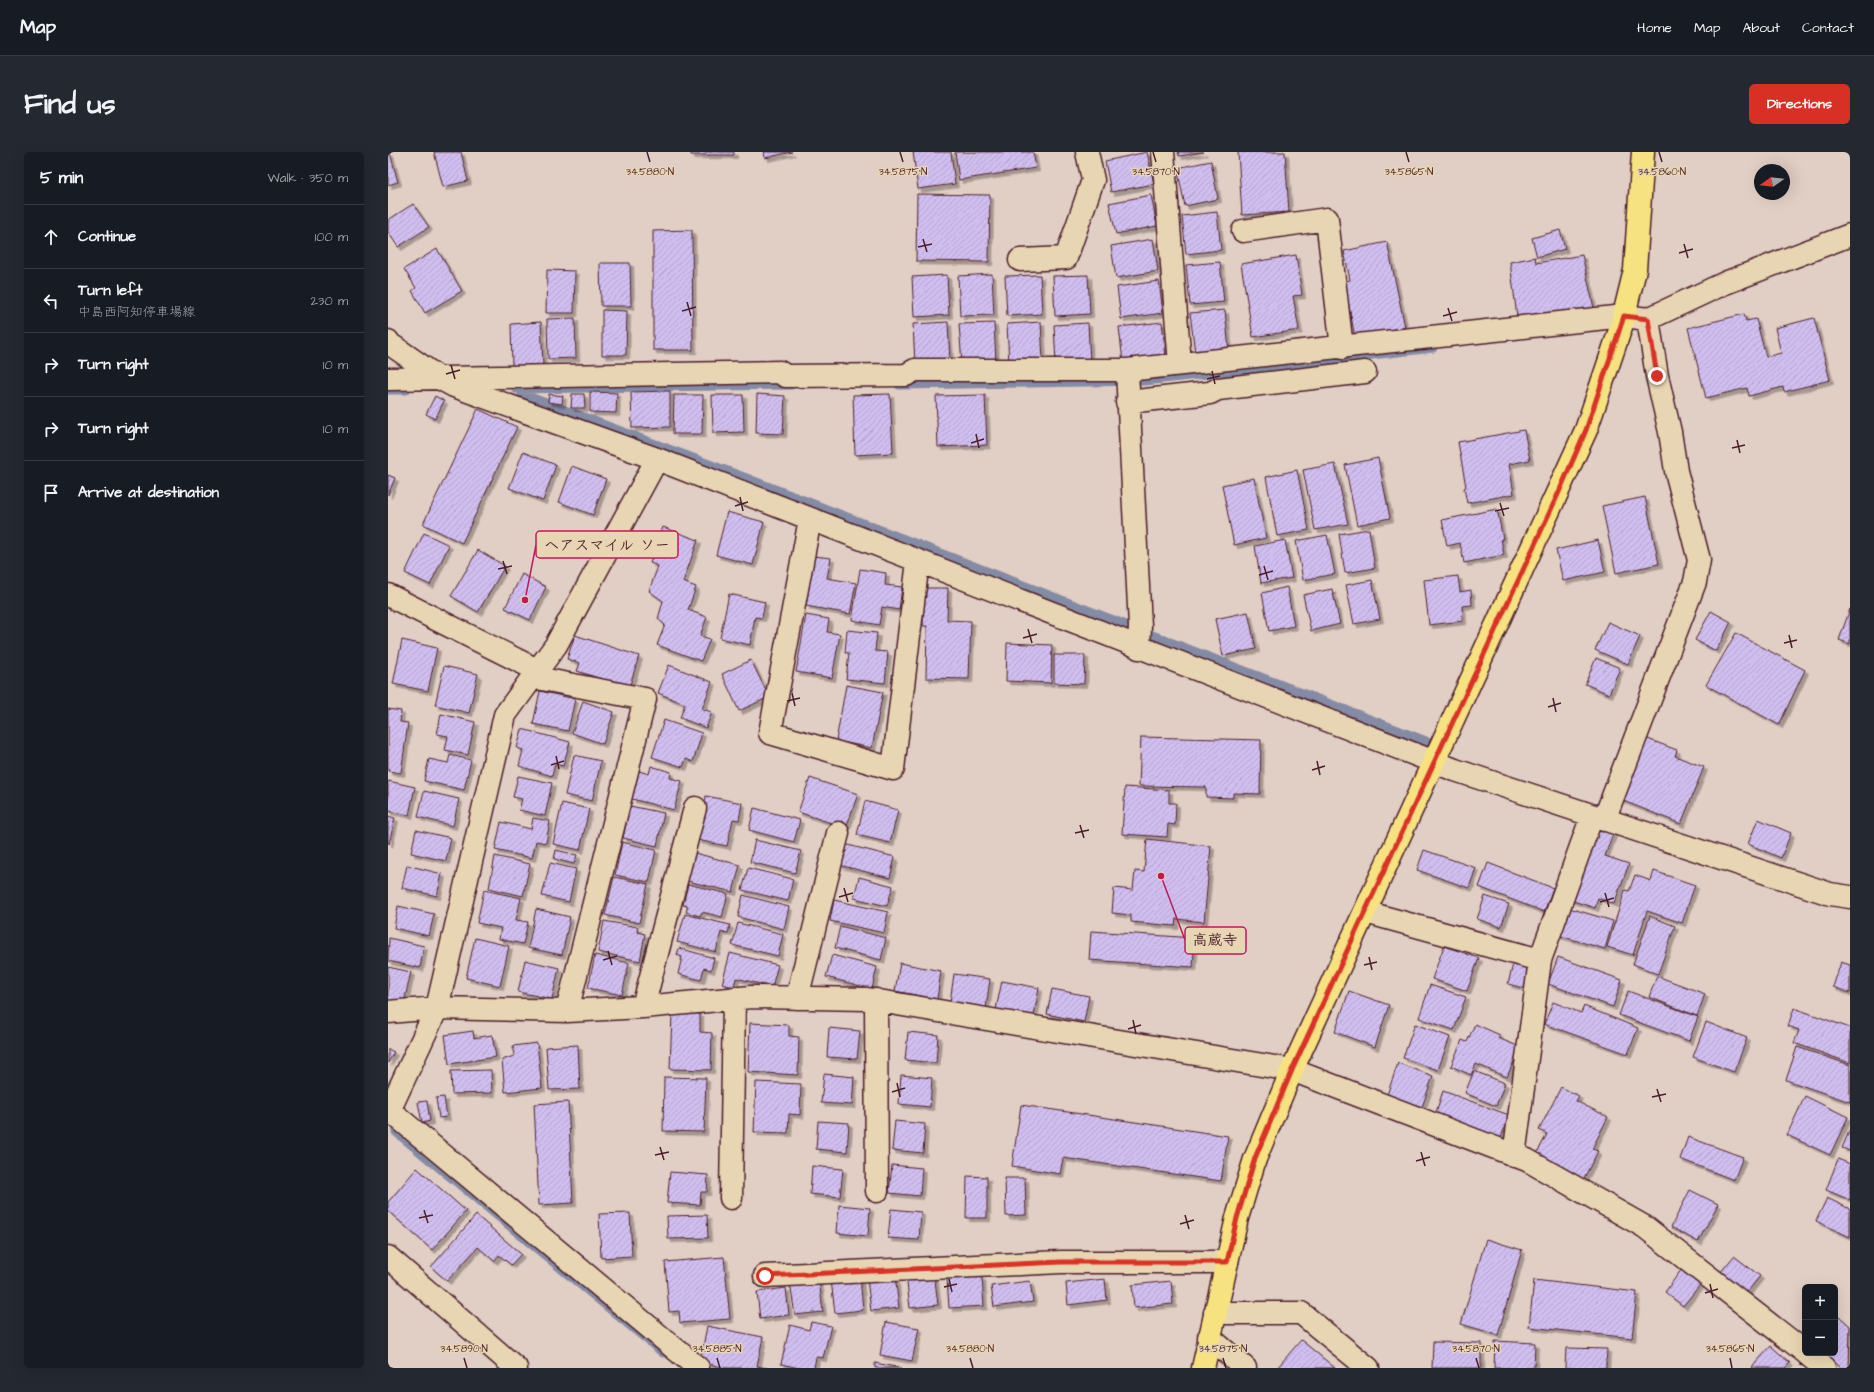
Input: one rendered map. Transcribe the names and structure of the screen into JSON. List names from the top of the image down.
{
  "places": ["ヘアスマイル ソー", "高蔵寺"],
  "north": "left",
  "page": {
    "header": "Map",
    "nav": [
      "Home",
      "Map",
      "About",
      "Contact"
    ],
    "buttons": "Directions",
    "title": "Find us",
    "heading": ["5 min", "Walk · 350 m"],
    "list": [
      ["Continue", "100 m"],
      ["Turn left", "中島西阿知停車場線", "230 m"],
      ["Turn right", "10 m"],
      ["Turn right", "10 m"],
      "Arrive at destination"
    ],
    "map_buttons": ["+", "−"]
  },
  "coordinates": [
    "34.5880°N",
    "34.5875°N",
    "34.5870°N",
    "34.5865°N",
    "34.5860°N",
    "34.5890°N",
    "34.5885°N"
  ]
}
